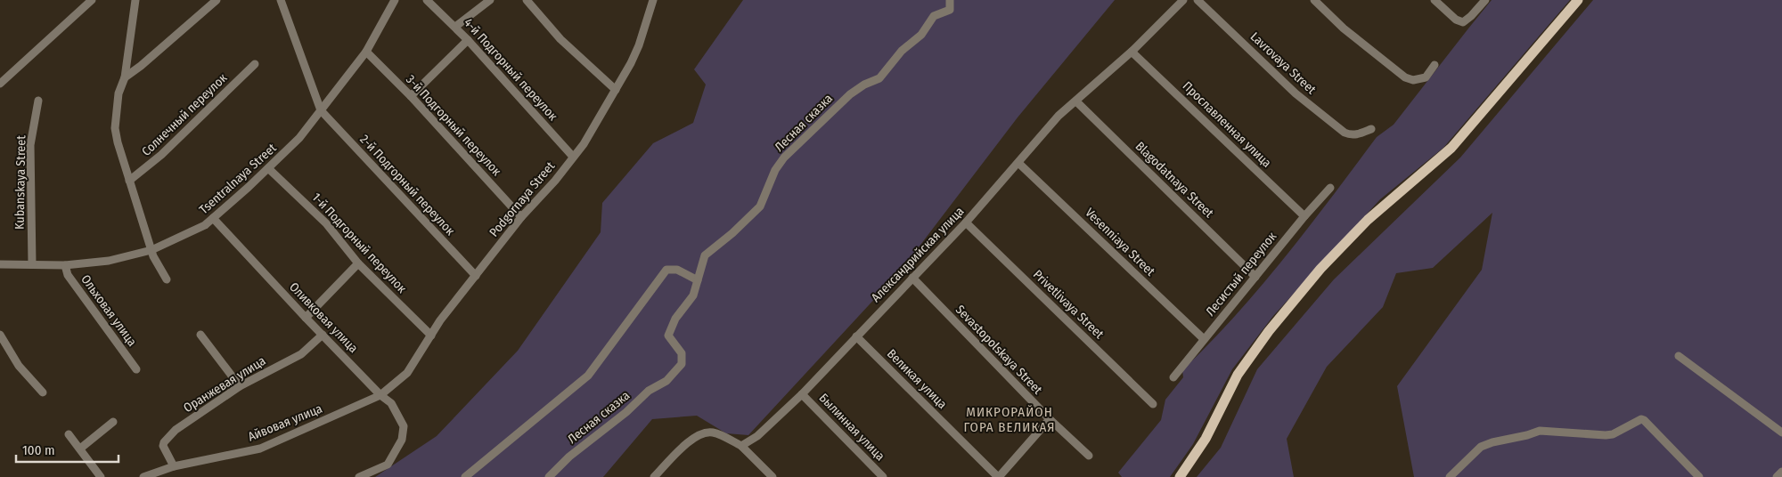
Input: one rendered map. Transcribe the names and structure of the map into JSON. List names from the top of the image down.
{
  "streets": {
    "street": [
      "Lavrovaya Street",
      "4-й Подгорный переулок",
      "Солнечный переулок",
      "Лесная сказка",
      "Прославленная улица",
      "3-й Подгорный переулок",
      "Tsentralnaya Street",
      "Blagodatnaya Street",
      "Kubanskaya Street",
      "2-й Подгорный переулок",
      "Podgornaya Street",
      "Vesenniaya Street",
      "1-й Подгорный переулок",
      "Александрийская улица",
      "Лесистый переулок",
      "Privetlivaya Street",
      "Ольховая улица",
      "Оливковая улица",
      "Sevastopolskaya Street",
      "Великая улица",
      "Оранжевая улица",
      "Айвовая улица",
      "Былинная улица"
    ]
  },
  "crossings": [
    ["4-й Подгорный переулок", "Podgornaya Street"],
    ["Прославленная улица", "Александрийская улица"],
    ["Прославленная улица", "Лесистый переулок"],
    ["3-й Подгорный переулок", "Tsentralnaya Street"],
    ["3-й Подгорный переулок", "Podgornaya Street"],
    ["Tsentralnaya Street", "Kubanskaya Street"],
    ["Tsentralnaya Street", "2-й Подгорный переулок"],
    ["Tsentralnaya Street", "1-й Подгорный переулок"],
    ["Tsentralnaya Street", "Ольховая улица"],
    ["Tsentralnaya Street", "Оливковая улица"],
    ["Blagodatnaya Street", "Александрийская улица"],
    ["Blagodatnaya Street", "Лесистый переулок"],
    ["2-й Подгорный переулок", "Podgornaya Street"],
    ["Podgornaya Street", "1-й Подгорный переулок"],
    ["Podgornaya Street", "Оливковая улица"],
    ["Podgornaya Street", "Айвовая улица"],
    ["Vesenniaya Street", "Александрийская улица"],
    ["Vesenniaya Street", "Лесистый переулок"],
    ["Александрийская улица", "Privetlivaya Street"],
    ["Александрийская улица", "Sevastopolskaya Street"],
    ["Александрийская улица", "Великая улица"],
    ["Александрийская улица", "Былинная улица"],
    ["Оливковая улица", "Оранжевая улица"],
    ["Оливковая улица", "Айвовая улица"],
    ["Оранжевая улица", "Айвовая улица"]
  ],
  "districts": ["МИКРОРАЙОН ГОРА ВЕЛИКАЯ"],
  "scale_bar": "100 m"
}
